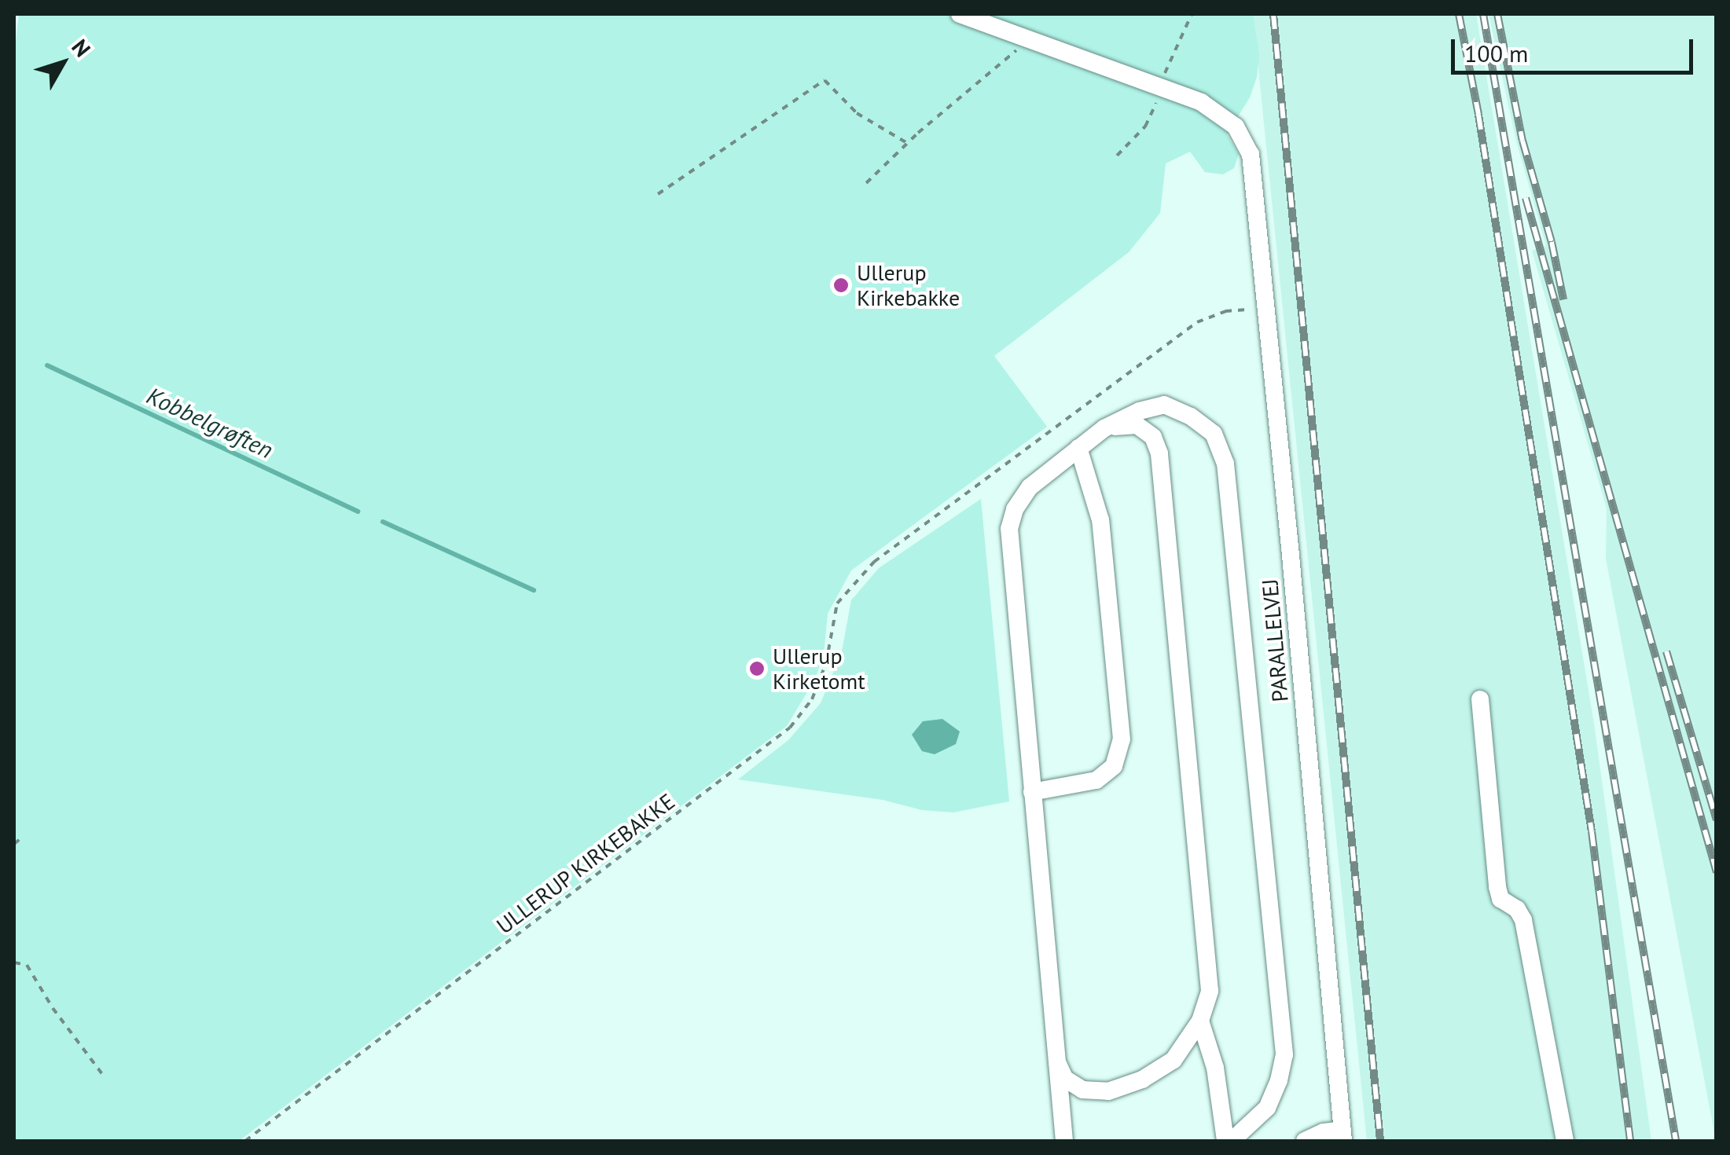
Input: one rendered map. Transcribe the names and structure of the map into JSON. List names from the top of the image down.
{
  "streets": {
    "street": ["PARALLELVEJ"],
    "path": ["ULLERUP KIRKEBAKKE"]
  },
  "crossings": [
    ["PARALLELVEJ", "ULLERUP KIRKEBAKKE"]
  ],
  "water": ["Kobbelgrøften"],
  "places": ["Ullerup Kirkebakke", "Ullerup Kirketomt"],
  "scale_bar": "100 m",
  "north": "top right"
}
